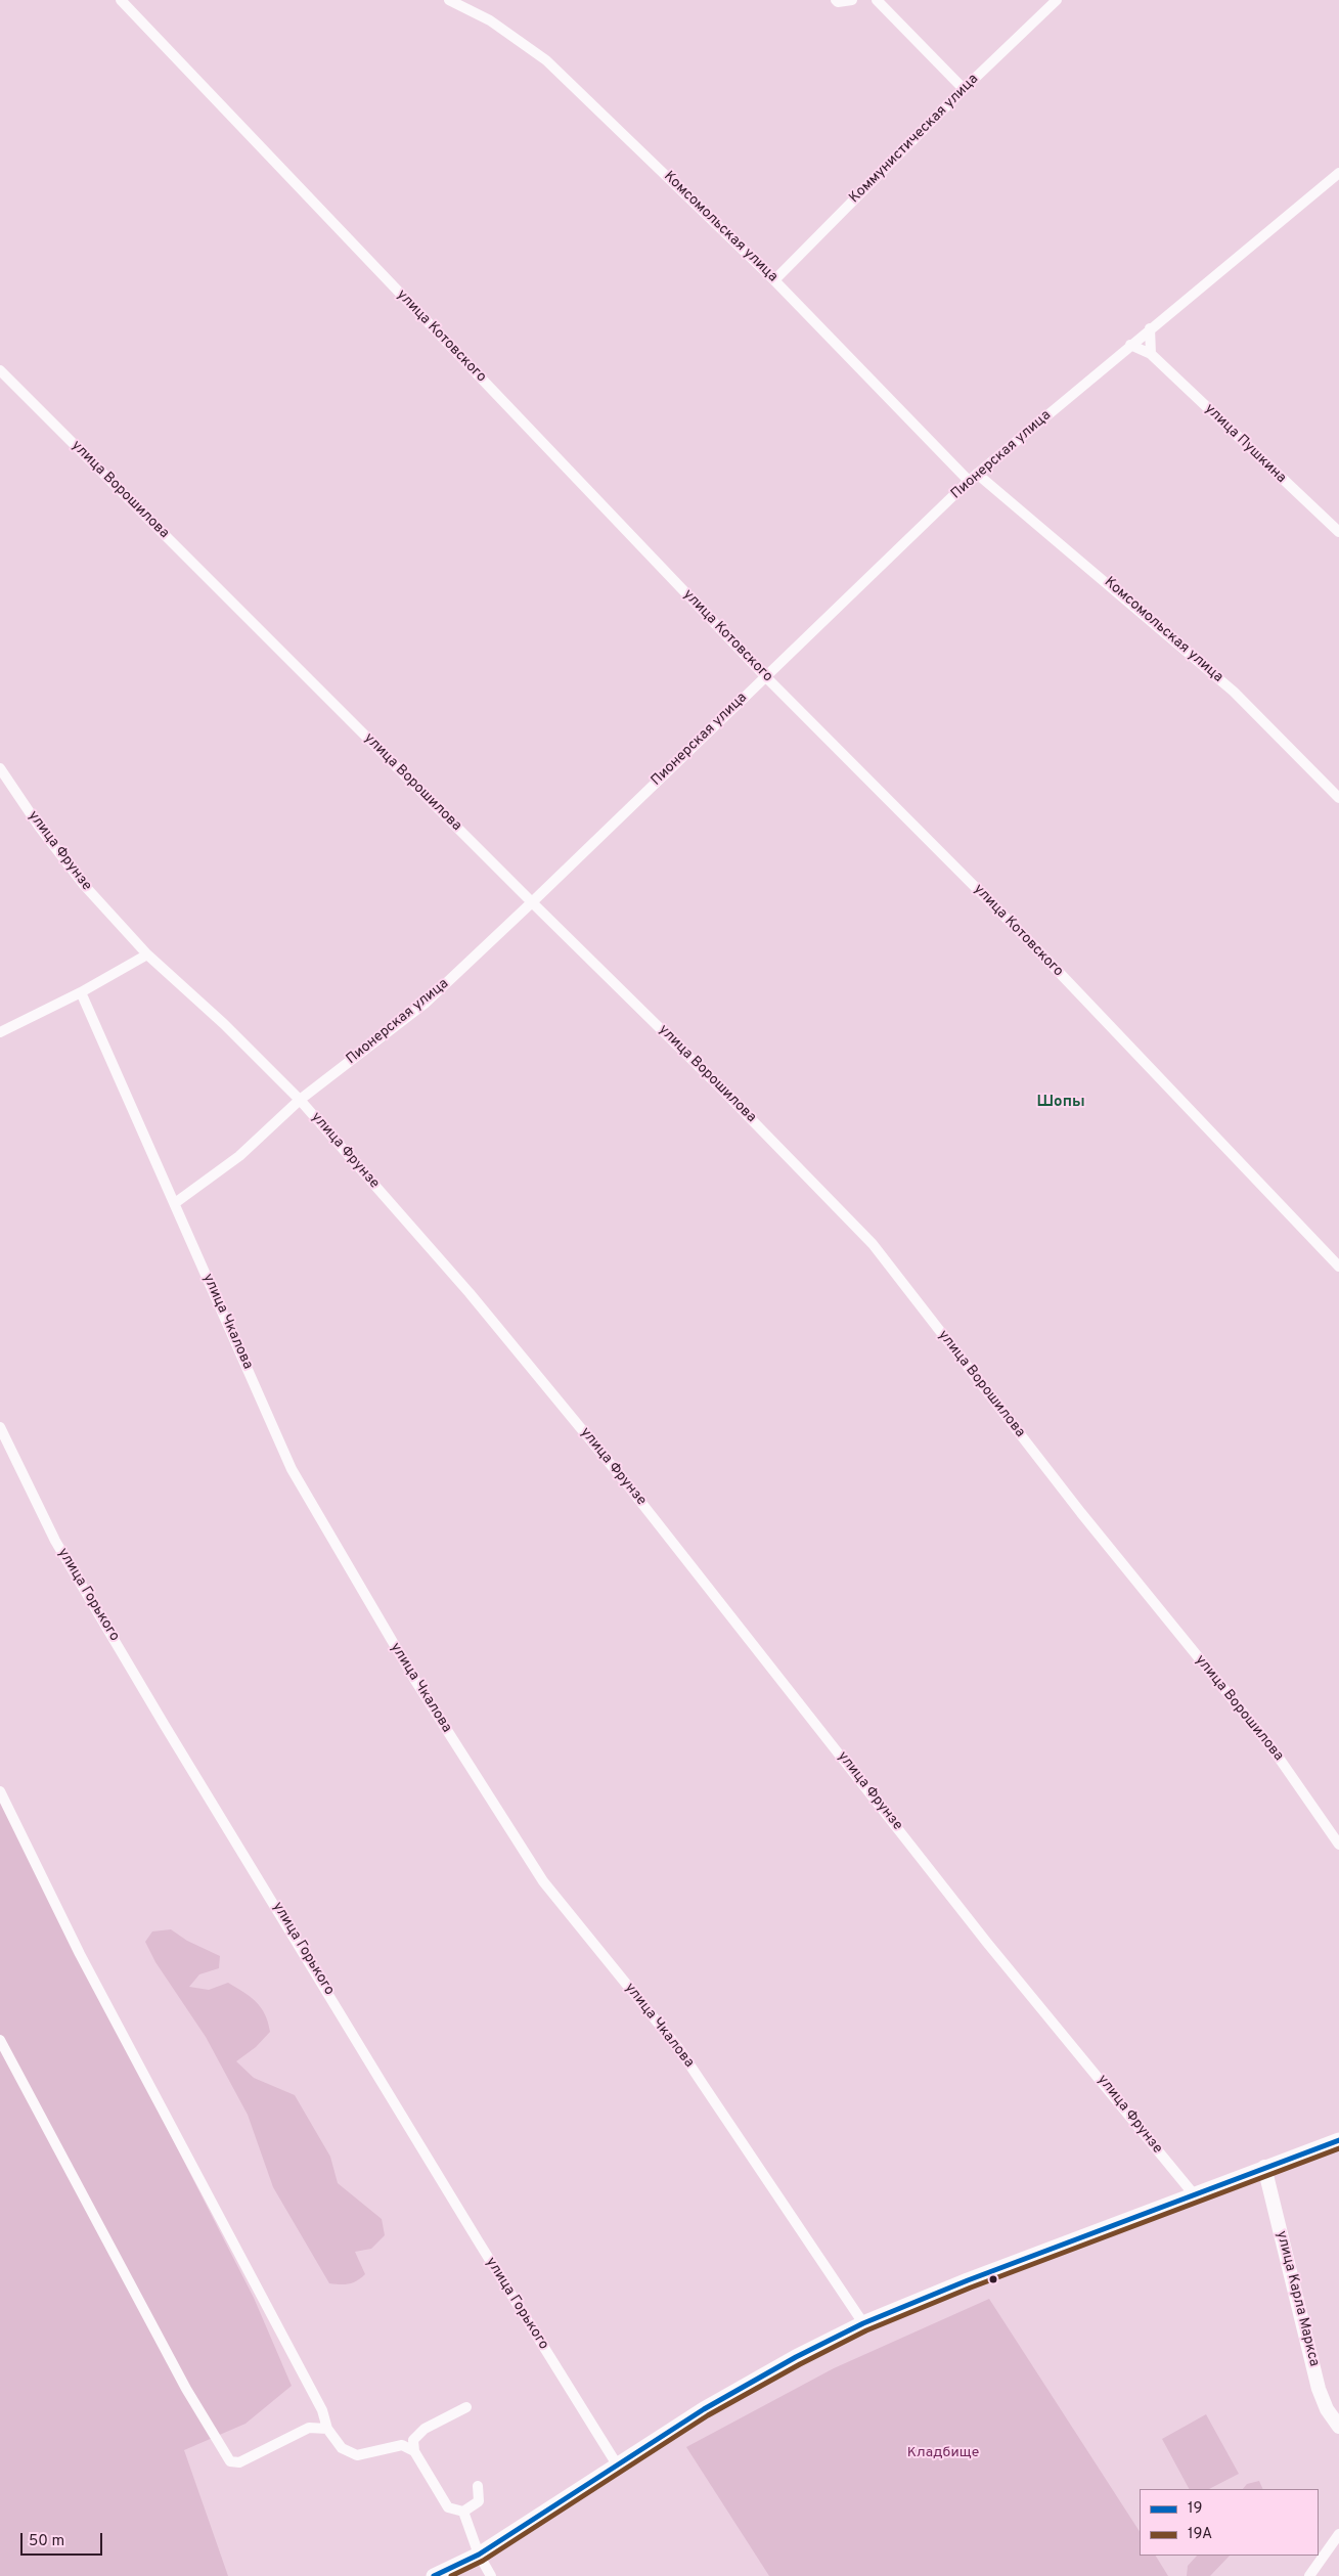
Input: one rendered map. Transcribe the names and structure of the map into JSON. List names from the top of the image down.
{
  "streets": {
    "main road": ["улица Карла Маркса"],
    "street": [
      "Коммунистическая улица",
      "Комсомольская улица",
      "улица Котовского",
      "улица Пушкина",
      "Пионерская улица",
      "улица Ворошилова",
      "улица Фрунзе",
      "улица Чкалова",
      "улица Горького"
    ]
  },
  "crossings": [
    ["Коммунистическая улица", "Комсомольская улица"],
    ["Комсомольская улица", "Пионерская улица"],
    ["улица Котовского", "Пионерская улица"],
    ["улица Пушкина", "Пионерская улица"],
    ["Пионерская улица", "улица Ворошилова"],
    ["Пионерская улица", "улица Фрунзе"],
    ["Пионерская улица", "улица Чкалова"]
  ],
  "districts": ["Шопы"],
  "parks": ["Кладбище"],
  "lines": ["transit line 19", "transit line 19А"],
  "legend": ["19", "19А"],
  "scale_bar": "50 m"
}
